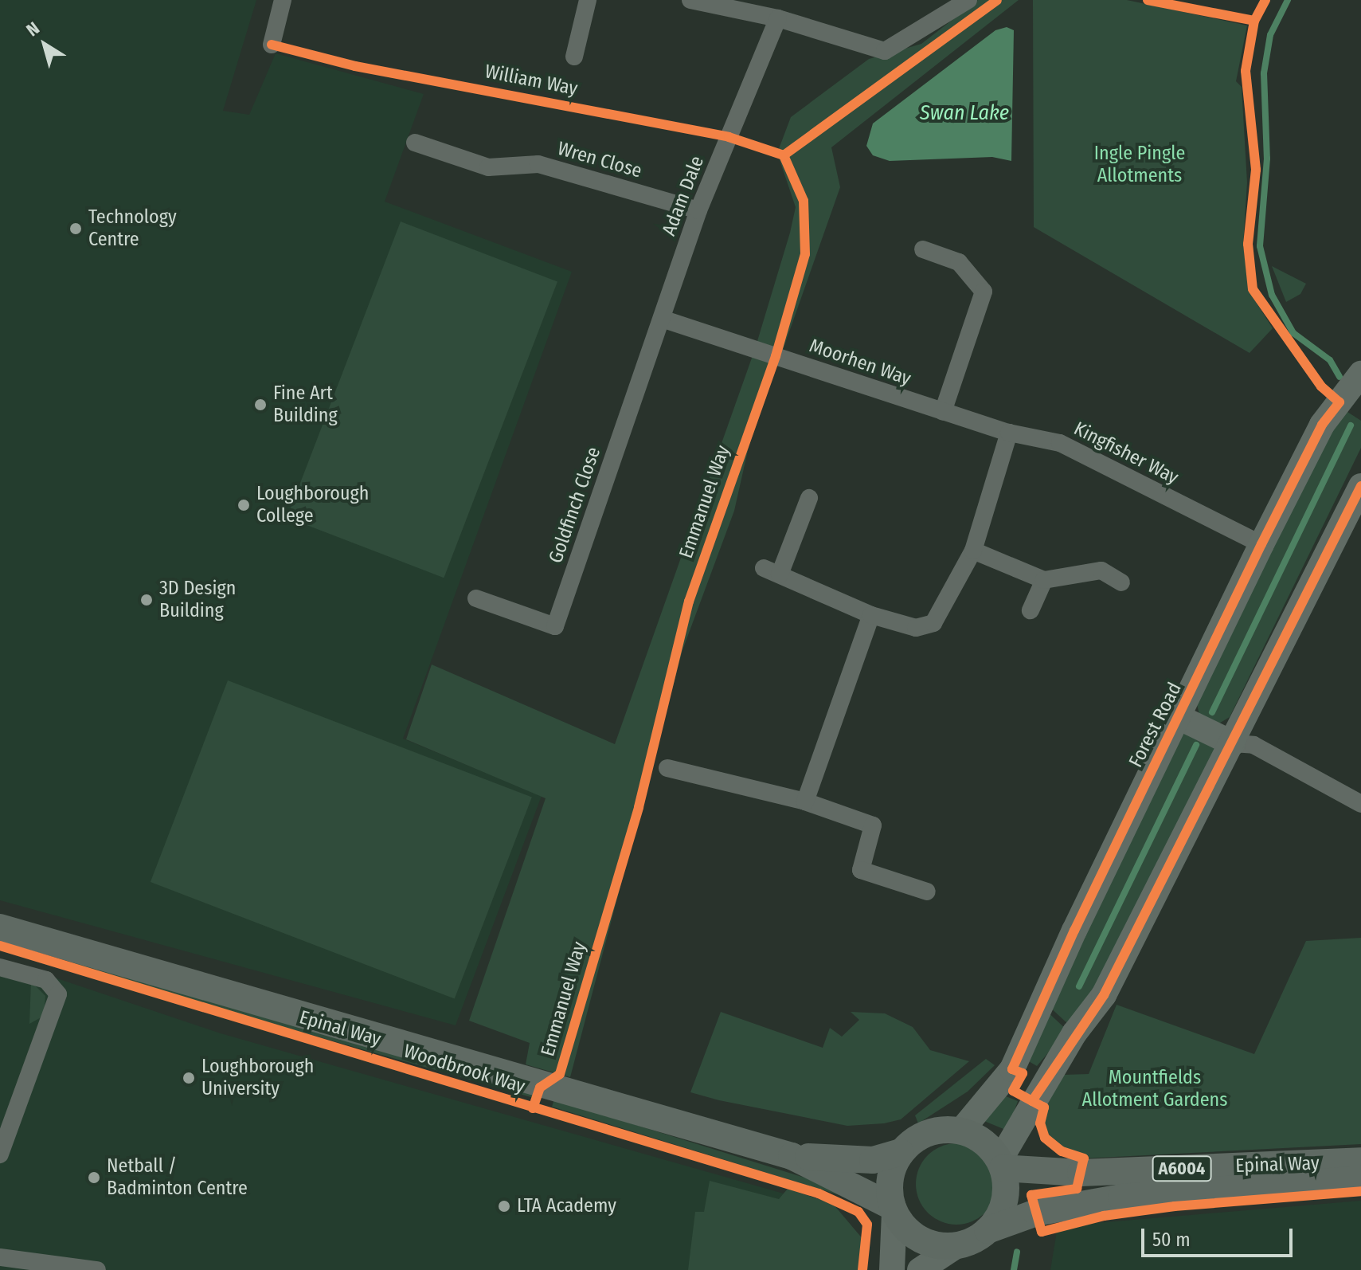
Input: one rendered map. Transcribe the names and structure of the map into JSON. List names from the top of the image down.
{
  "streets": {
    "main road": ["Forest Road", "Epinal Way", "A6004"],
    "street": [
      "Wren Close",
      "Adam Dale",
      "Moorhen Way",
      "Kingfisher Way",
      "Goldfinch Close"
    ],
    "cycle path": ["William Way", "Emmanuel Way", "Woodbrook Way"]
  },
  "crossings": [
    ["Wren Close", "Adam Dale"],
    ["Adam Dale", "Moorhen Way"],
    ["Adam Dale", "Goldfinch Close"],
    ["Moorhen Way", "Kingfisher Way"],
    ["Moorhen Way", "Goldfinch Close"],
    ["Kingfisher Way", "Forest Road"],
    ["Forest Road", "Epinal Way"],
    ["Forest Road", "A6004"],
    ["Epinal Way", "A6004"]
  ],
  "water": ["Swan Lake"],
  "parks": ["Ingle Pingle Allotments", "Mountfields Allotment Gardens"],
  "places": [
    "Technology Centre",
    "Fine Art Building",
    "Loughborough College",
    "3D Design Building",
    "Loughborough University",
    "Netball / Badminton Centre",
    "LTA Academy"
  ],
  "scale_bar": "50 m",
  "north": "top left"
}
